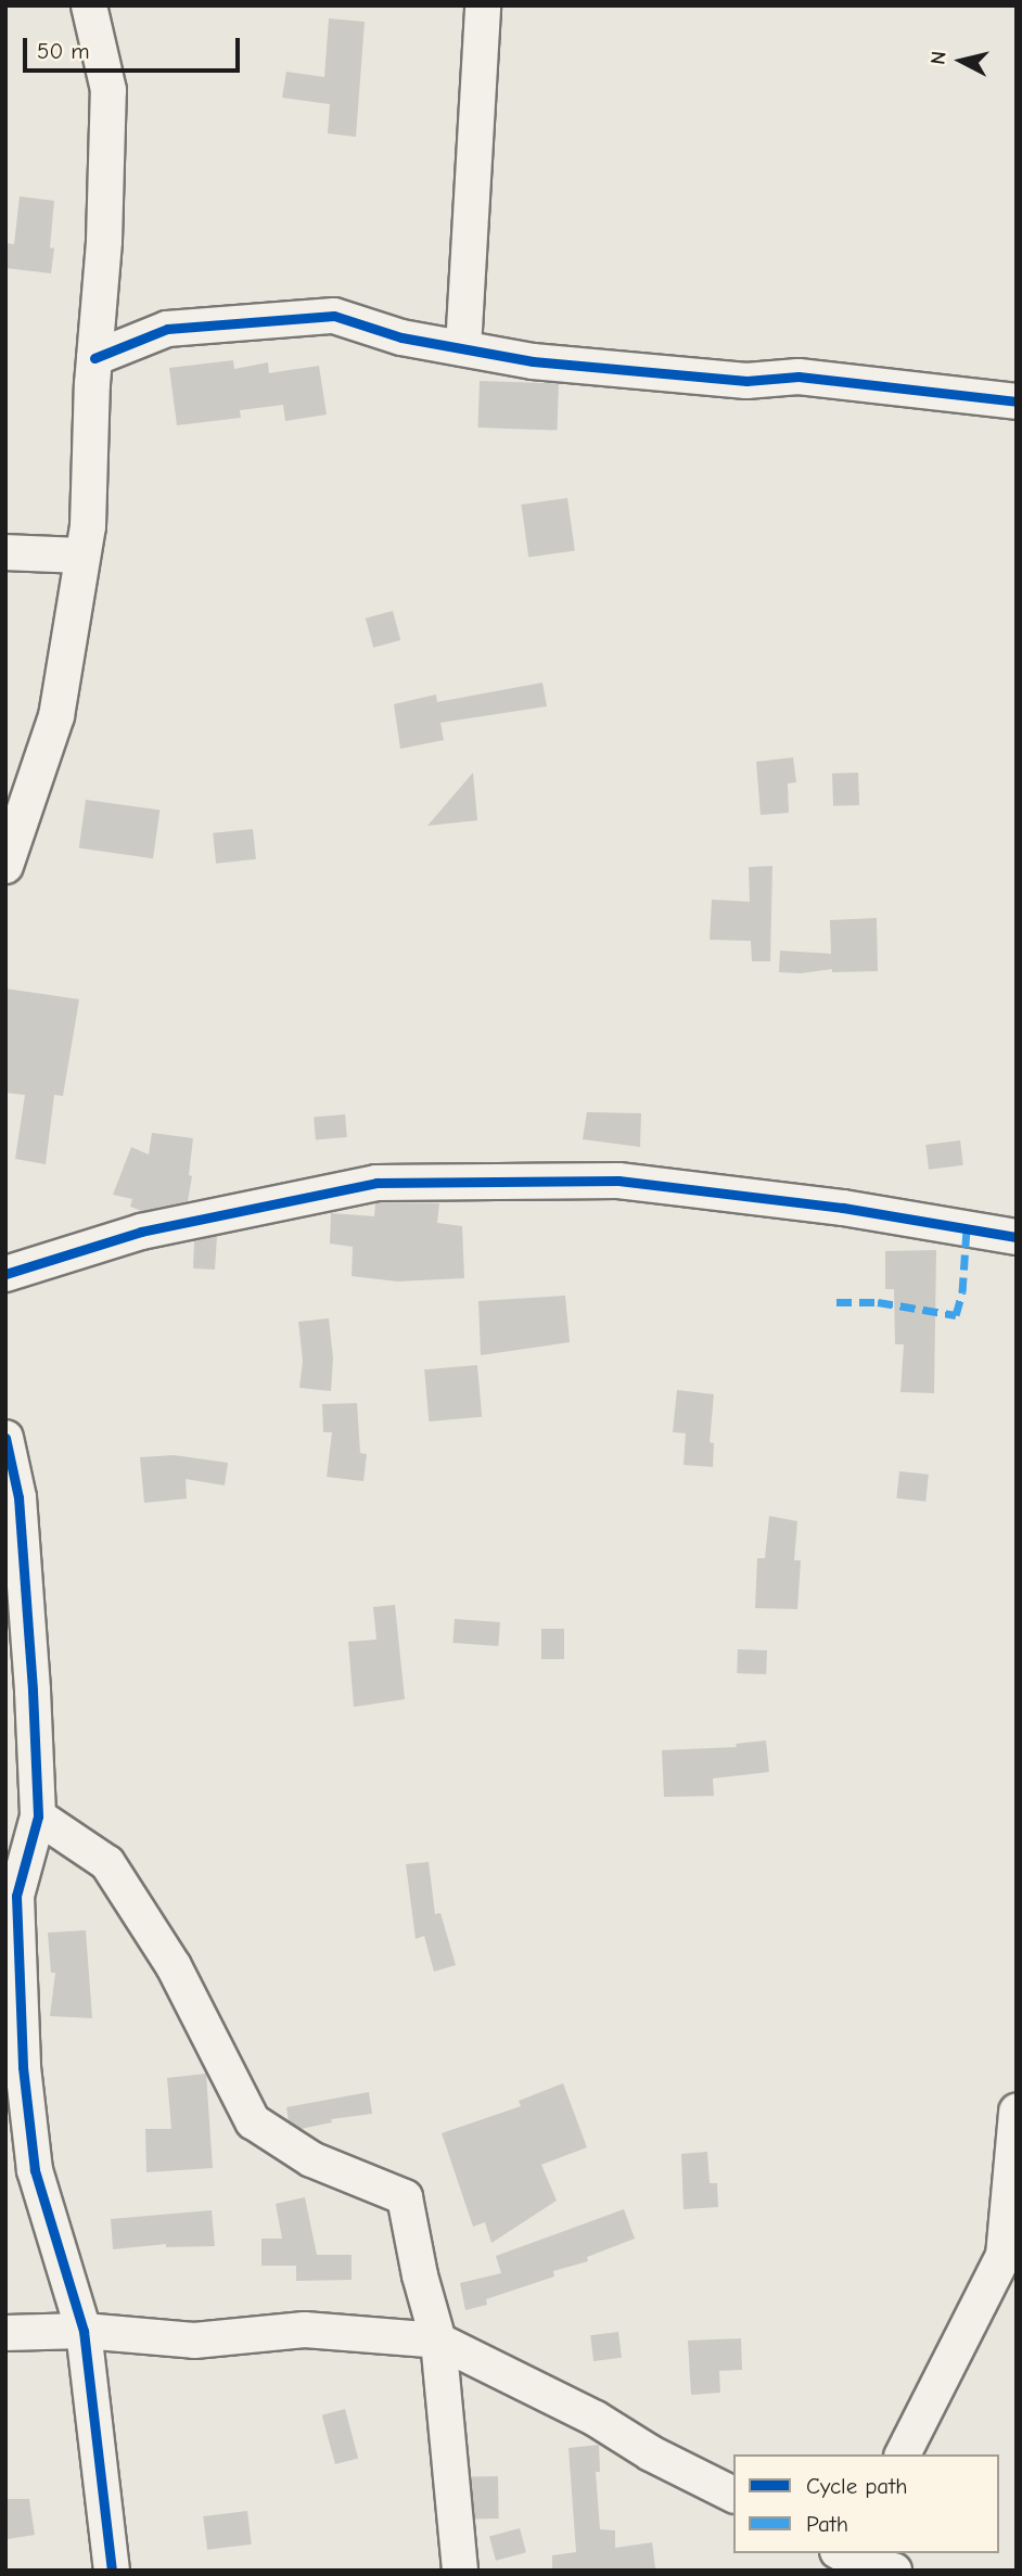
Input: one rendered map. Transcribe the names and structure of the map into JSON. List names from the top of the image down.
{
  "legend": ["Cycle path", "Path"],
  "scale_bar": "50 m",
  "north": "left"
}
